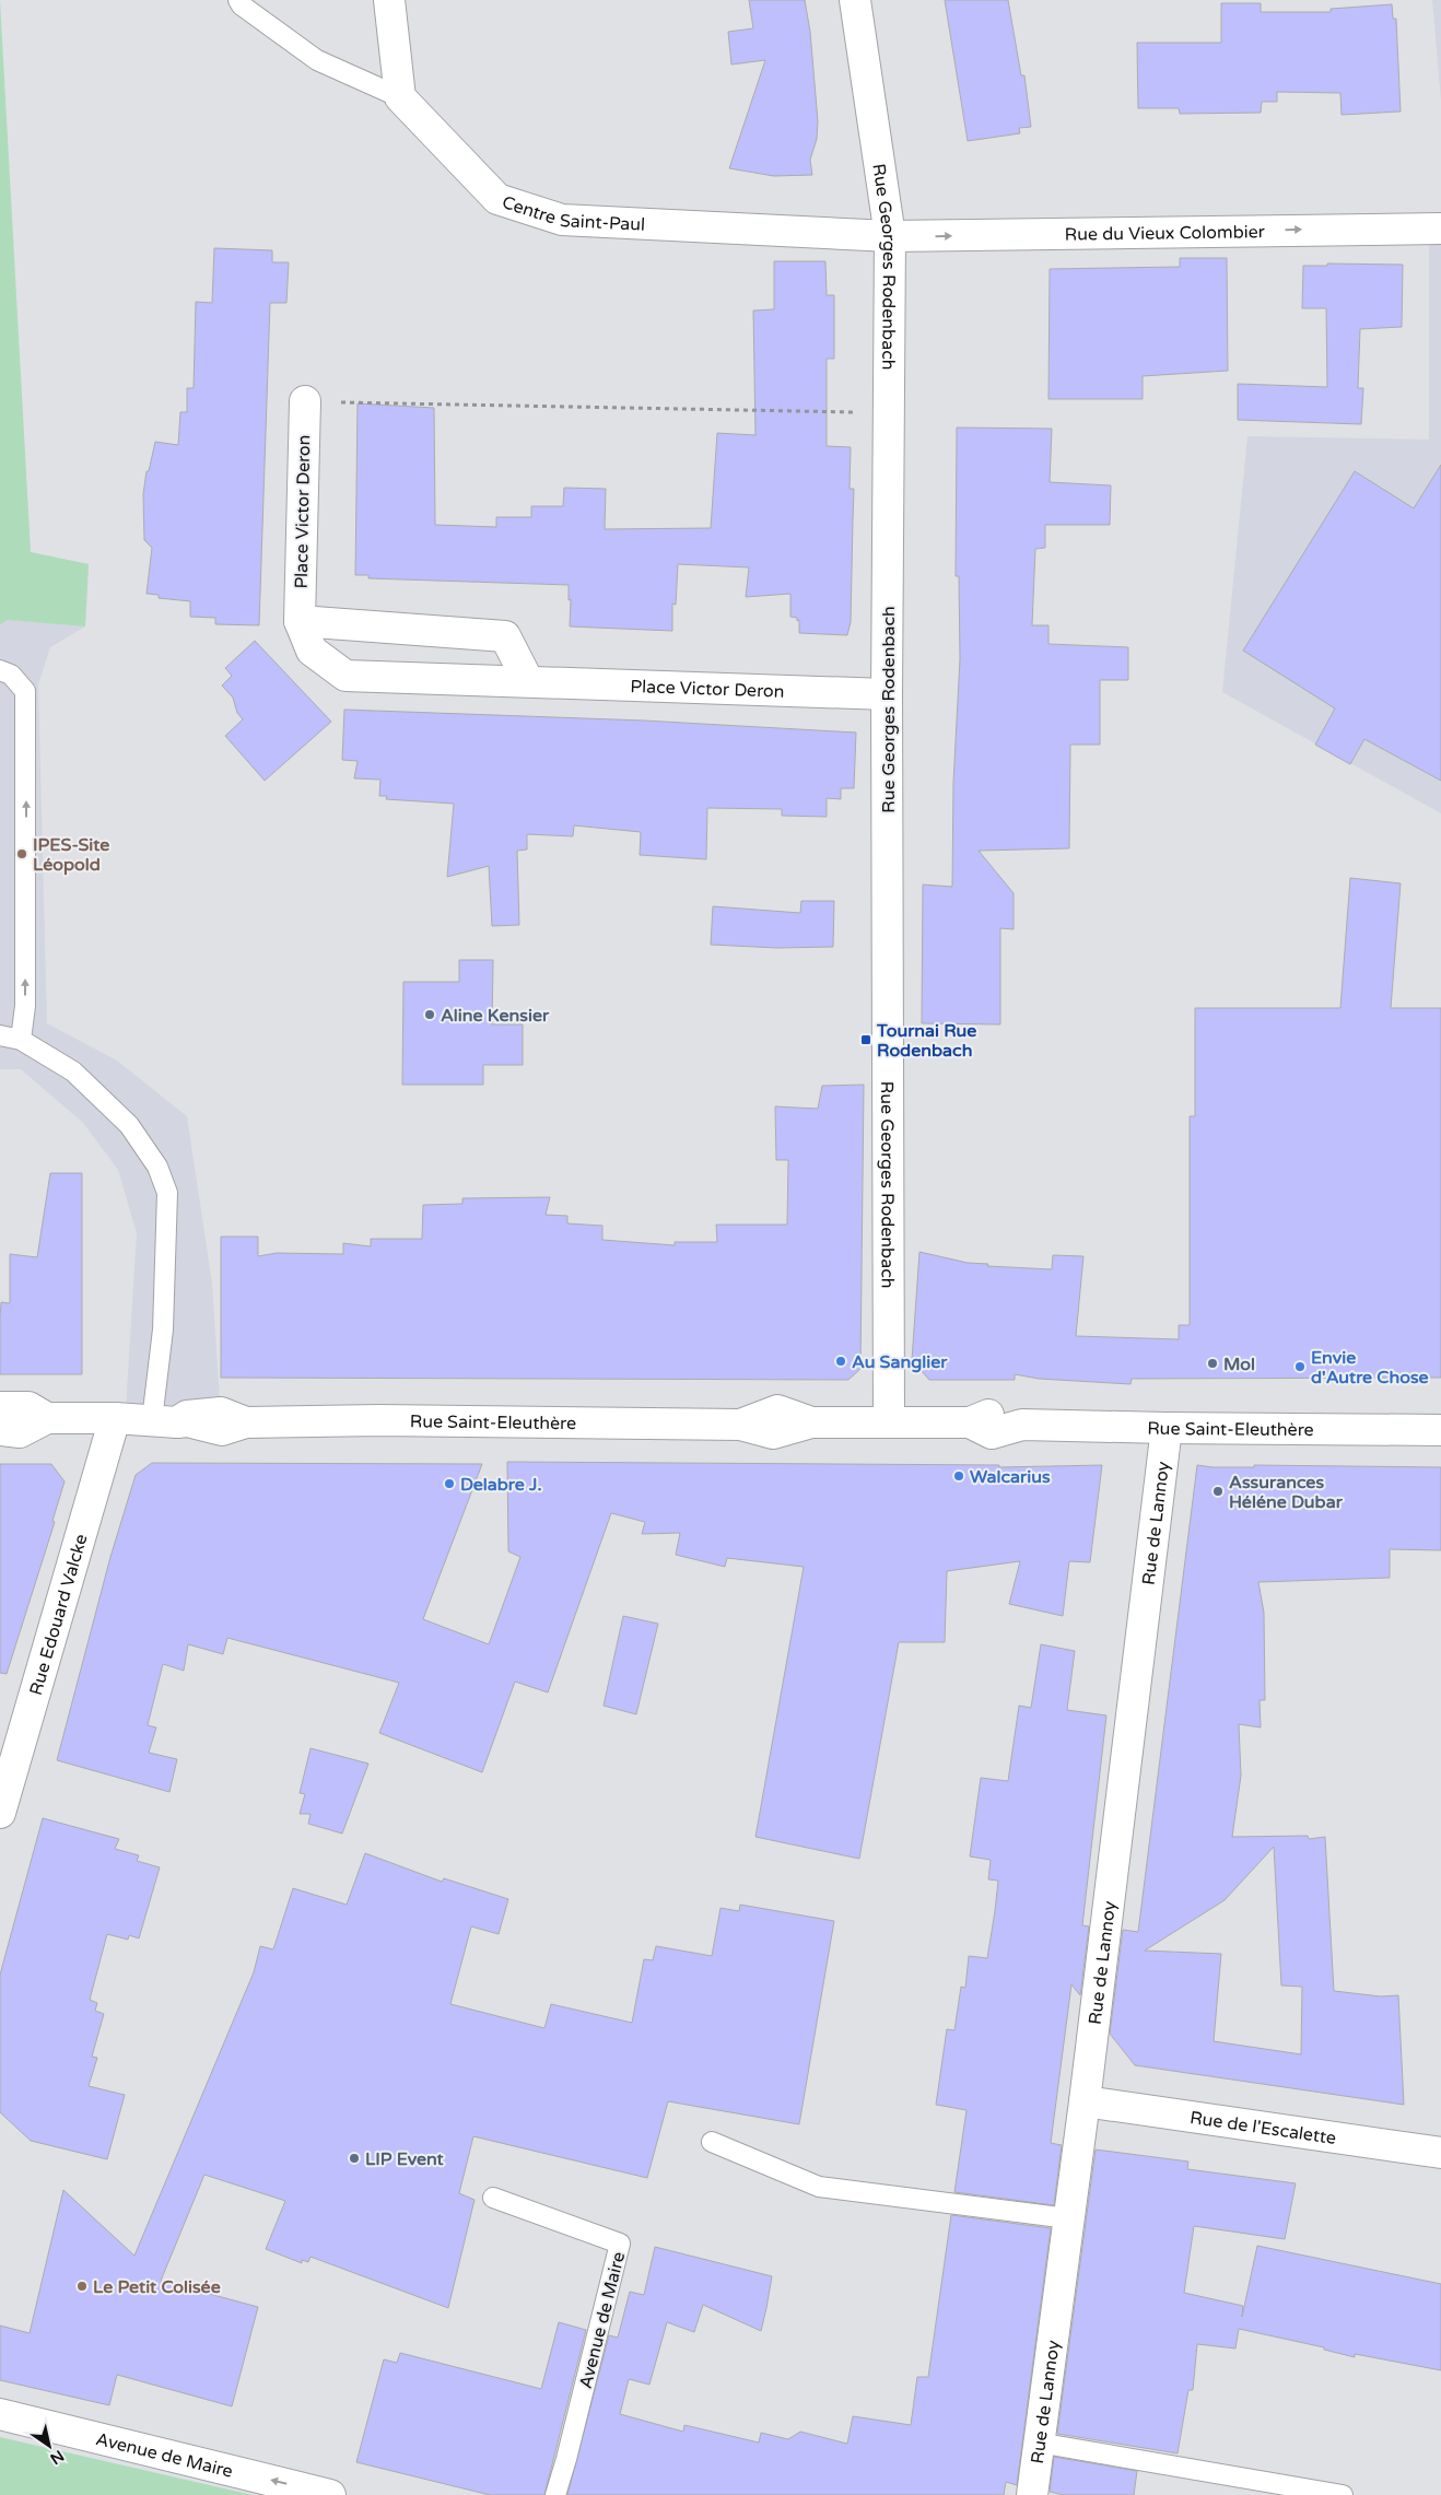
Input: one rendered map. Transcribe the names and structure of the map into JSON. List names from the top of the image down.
{
  "streets": {
    "street": [
      "Centre Saint-Paul",
      "Rue du Vieux Colombier",
      "Rue Georges Rodenbach",
      "Place Victor Deron",
      "Rue Saint-Eleuthère",
      "Rue de Lannoy",
      "Rue Edouard Valcke",
      "Rue de l'Escalette",
      "Avenue de Maire"
    ]
  },
  "crossings": [
    ["Centre Saint-Paul", "Rue du Vieux Colombier"],
    ["Centre Saint-Paul", "Rue Georges Rodenbach"],
    ["Rue du Vieux Colombier", "Rue Georges Rodenbach"],
    ["Rue Georges Rodenbach", "Place Victor Deron"],
    ["Rue Georges Rodenbach", "Rue Saint-Eleuthère"],
    ["Rue Saint-Eleuthère", "Rue de Lannoy"],
    ["Rue Saint-Eleuthère", "Rue Edouard Valcke"],
    ["Rue de Lannoy", "Rue de l'Escalette"]
  ],
  "one_way": ["Rue du Vieux Colombier", "Avenue de Maire"],
  "places": {
    "other": [
      "IPES-Site Léopold",
      "Aline Kensier",
      "Au Sanglier",
      "Mol",
      "Envie d'Autre Chose",
      "Walcarius",
      "Delabre J.",
      "Assurances Héléne Dubar",
      "LIP Event",
      "Le Petit Colisée"
    ],
    "transit": ["Tournai Rue Rodenbach"]
  },
  "north": "bottom right"
}
